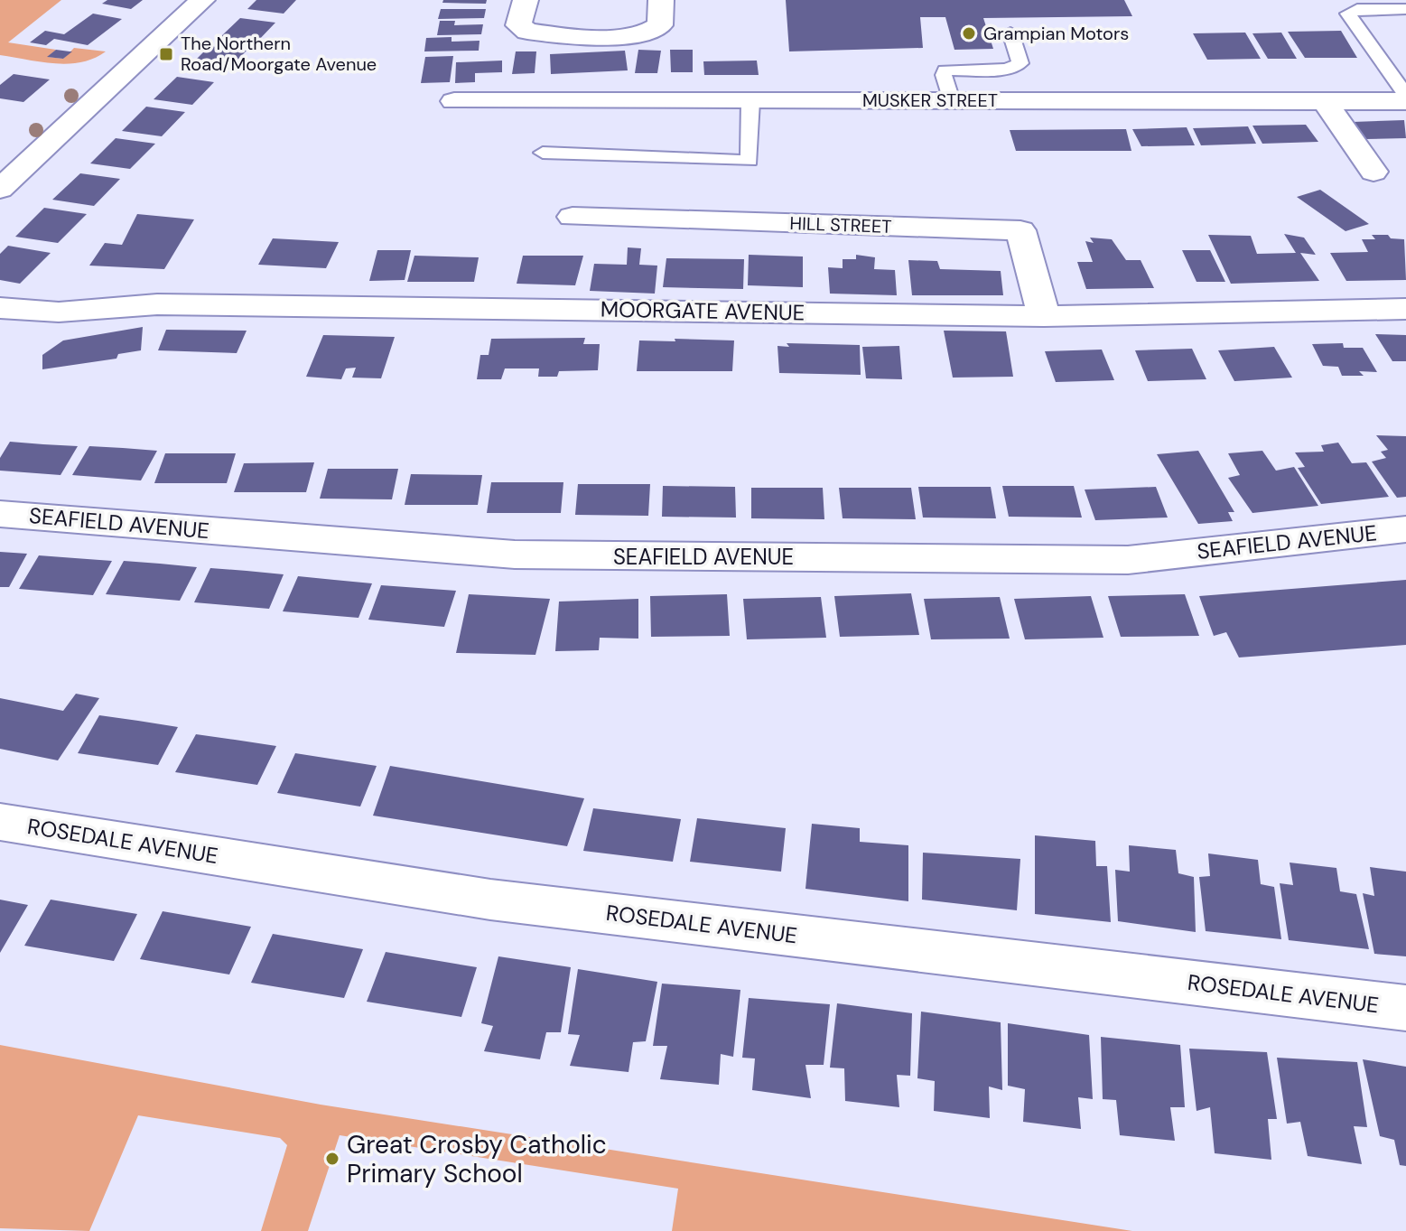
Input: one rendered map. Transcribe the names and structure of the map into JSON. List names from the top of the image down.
{
  "streets": {
    "street": [
      "MUSKER STREET",
      "HILL STREET",
      "MOORGATE AVENUE",
      "SEAFIELD AVENUE",
      "ROSEDALE AVENUE"
    ]
  },
  "crossings": [
    ["HILL STREET", "MOORGATE AVENUE"]
  ],
  "places": {
    "other": ["Grampian Motors", "Great Crosby Catholic Primary School"],
    "transit": ["The Northern Road/Moorgate Avenue"]
  }
}
